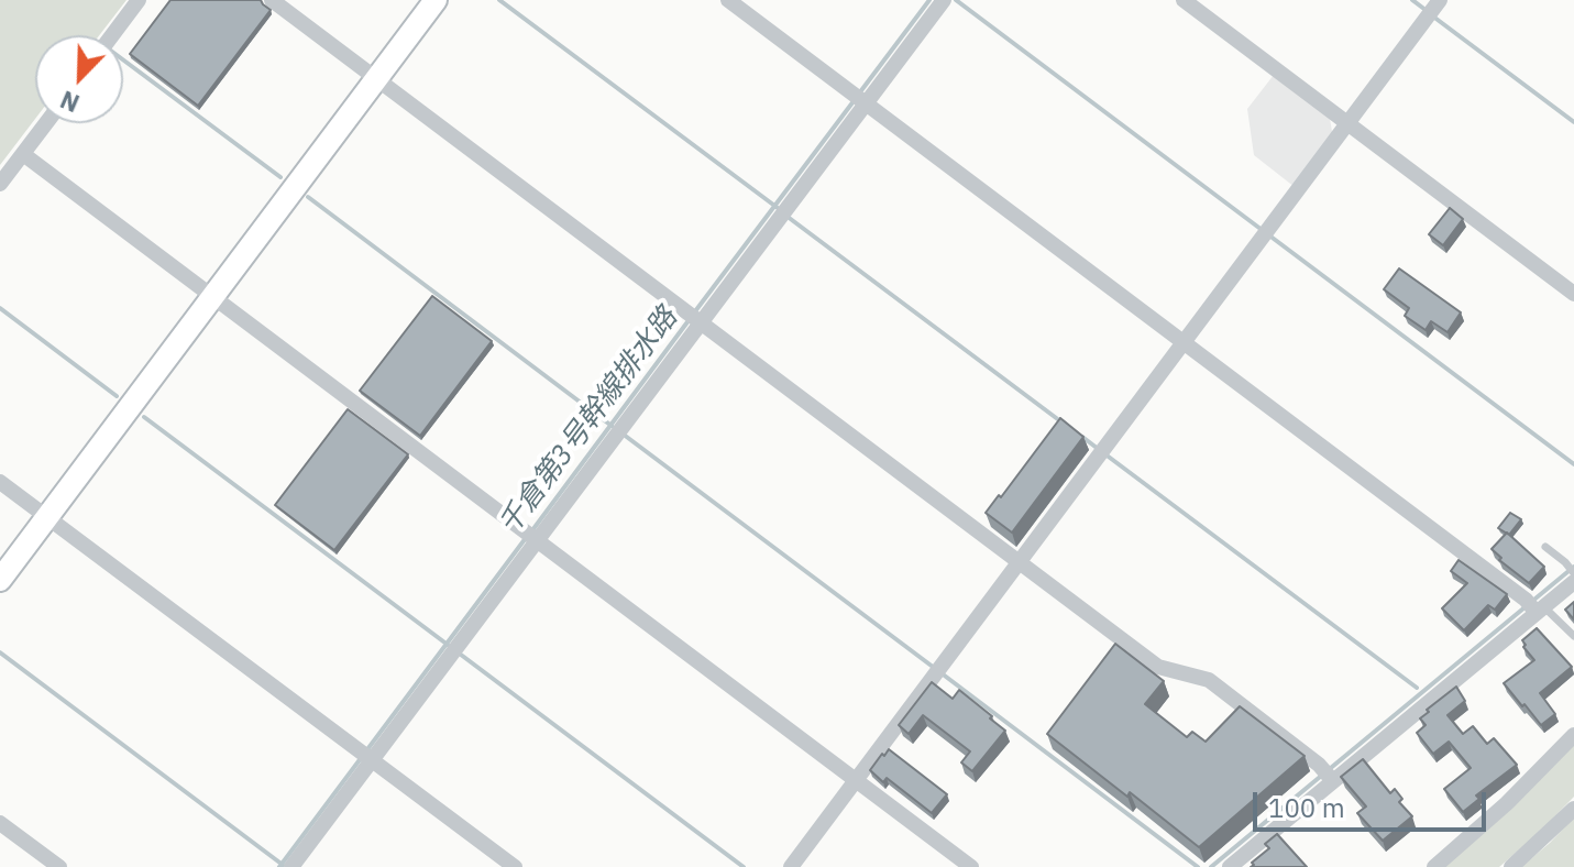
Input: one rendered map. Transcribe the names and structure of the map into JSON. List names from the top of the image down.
{
  "water": ["千倉第3号幹線排水路"],
  "scale_bar": "100 m",
  "north": "bottom left"
}
